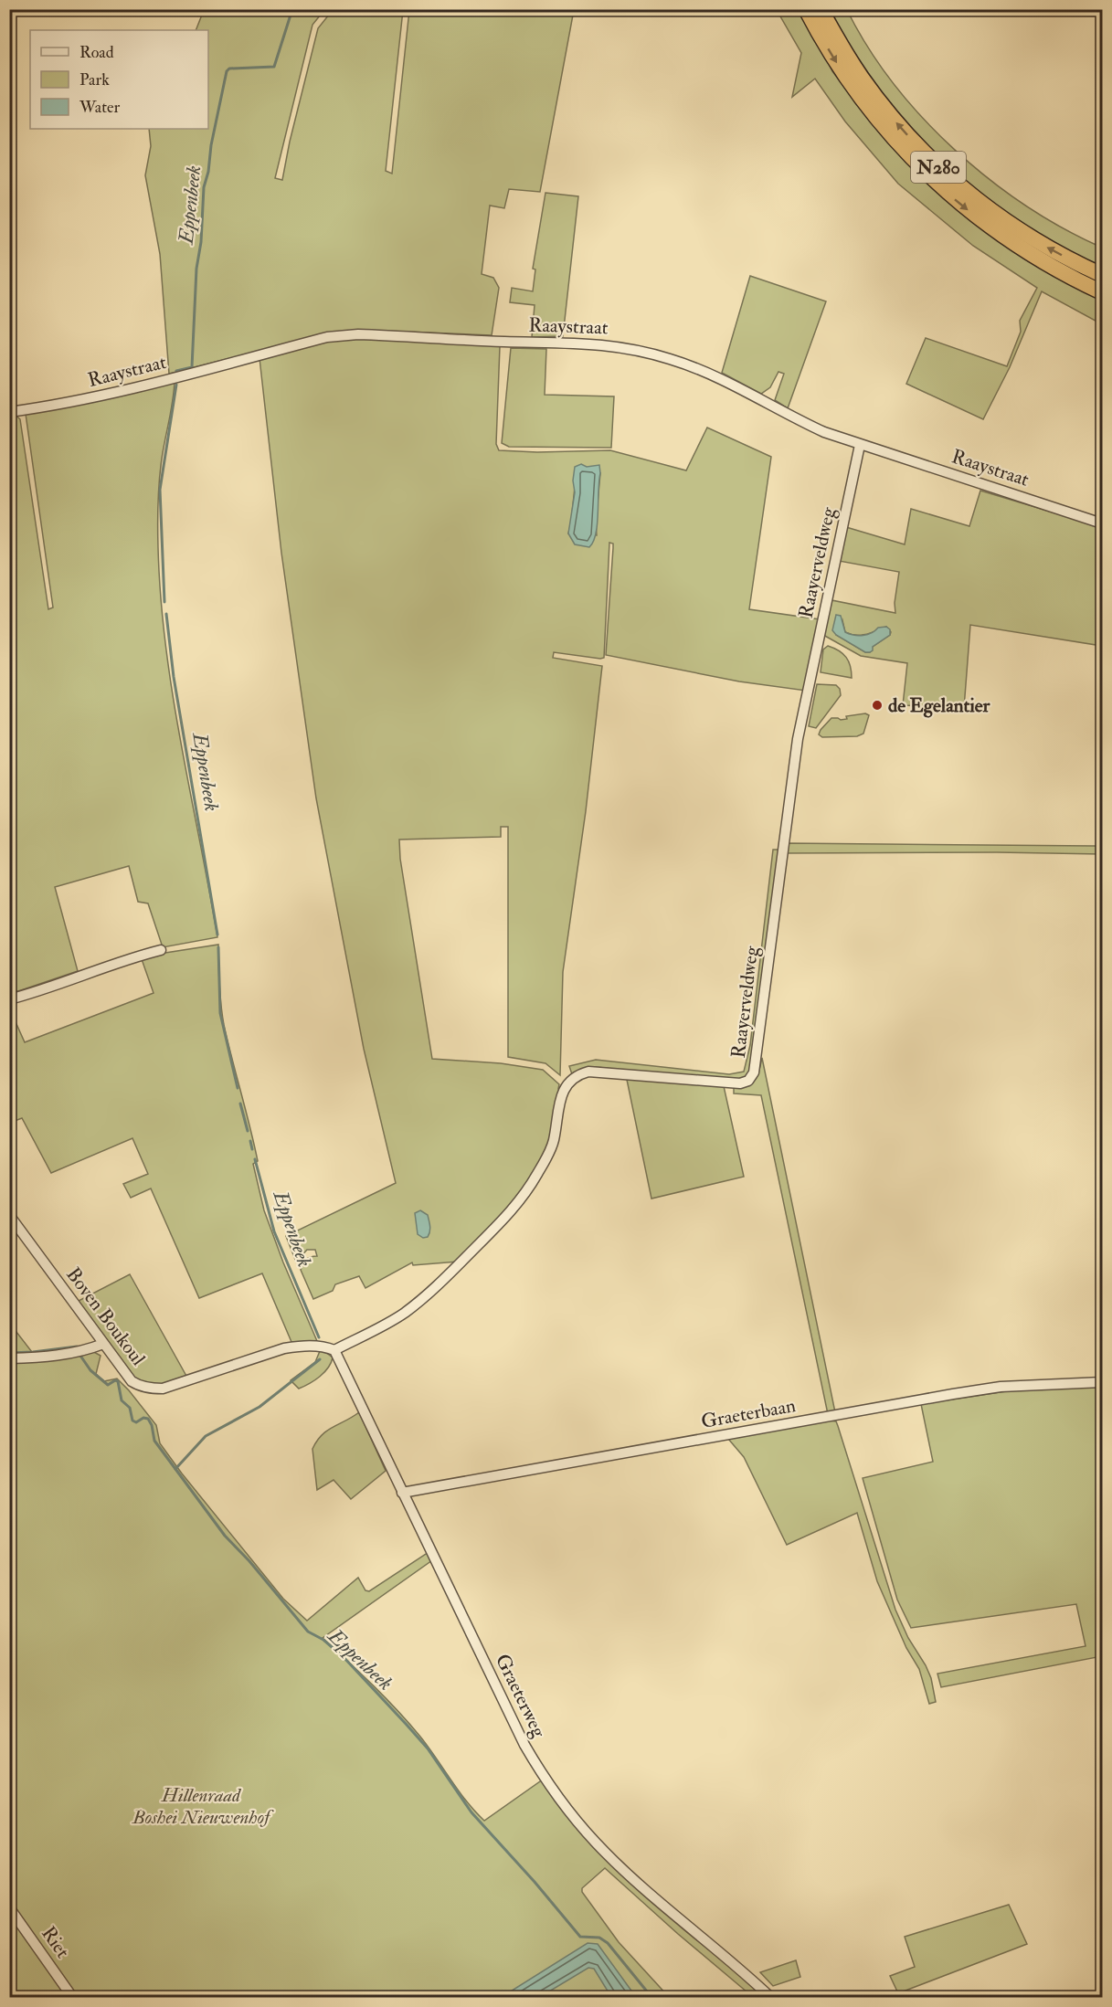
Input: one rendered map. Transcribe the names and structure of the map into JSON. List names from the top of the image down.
{
  "streets": {
    "highway": ["N280"],
    "street": [
      "Raaystraat",
      "Raayerveldweg",
      "Boven Boukoul",
      "Graeterbaan",
      "Graeterweg",
      "Riet"
    ]
  },
  "crossings": [
    ["Raaystraat", "Raayerveldweg"],
    ["Raayerveldweg", "Boven Boukoul"],
    ["Raayerveldweg", "Graeterweg"],
    ["Boven Boukoul", "Graeterweg"],
    ["Graeterbaan", "Graeterweg"]
  ],
  "water": ["Eppenbeek"],
  "parks": ["Hillenraad Boshei Nieuwenhof"],
  "places": ["de Egelantier"],
  "legend": ["Road", "Park", "Water"]
}
